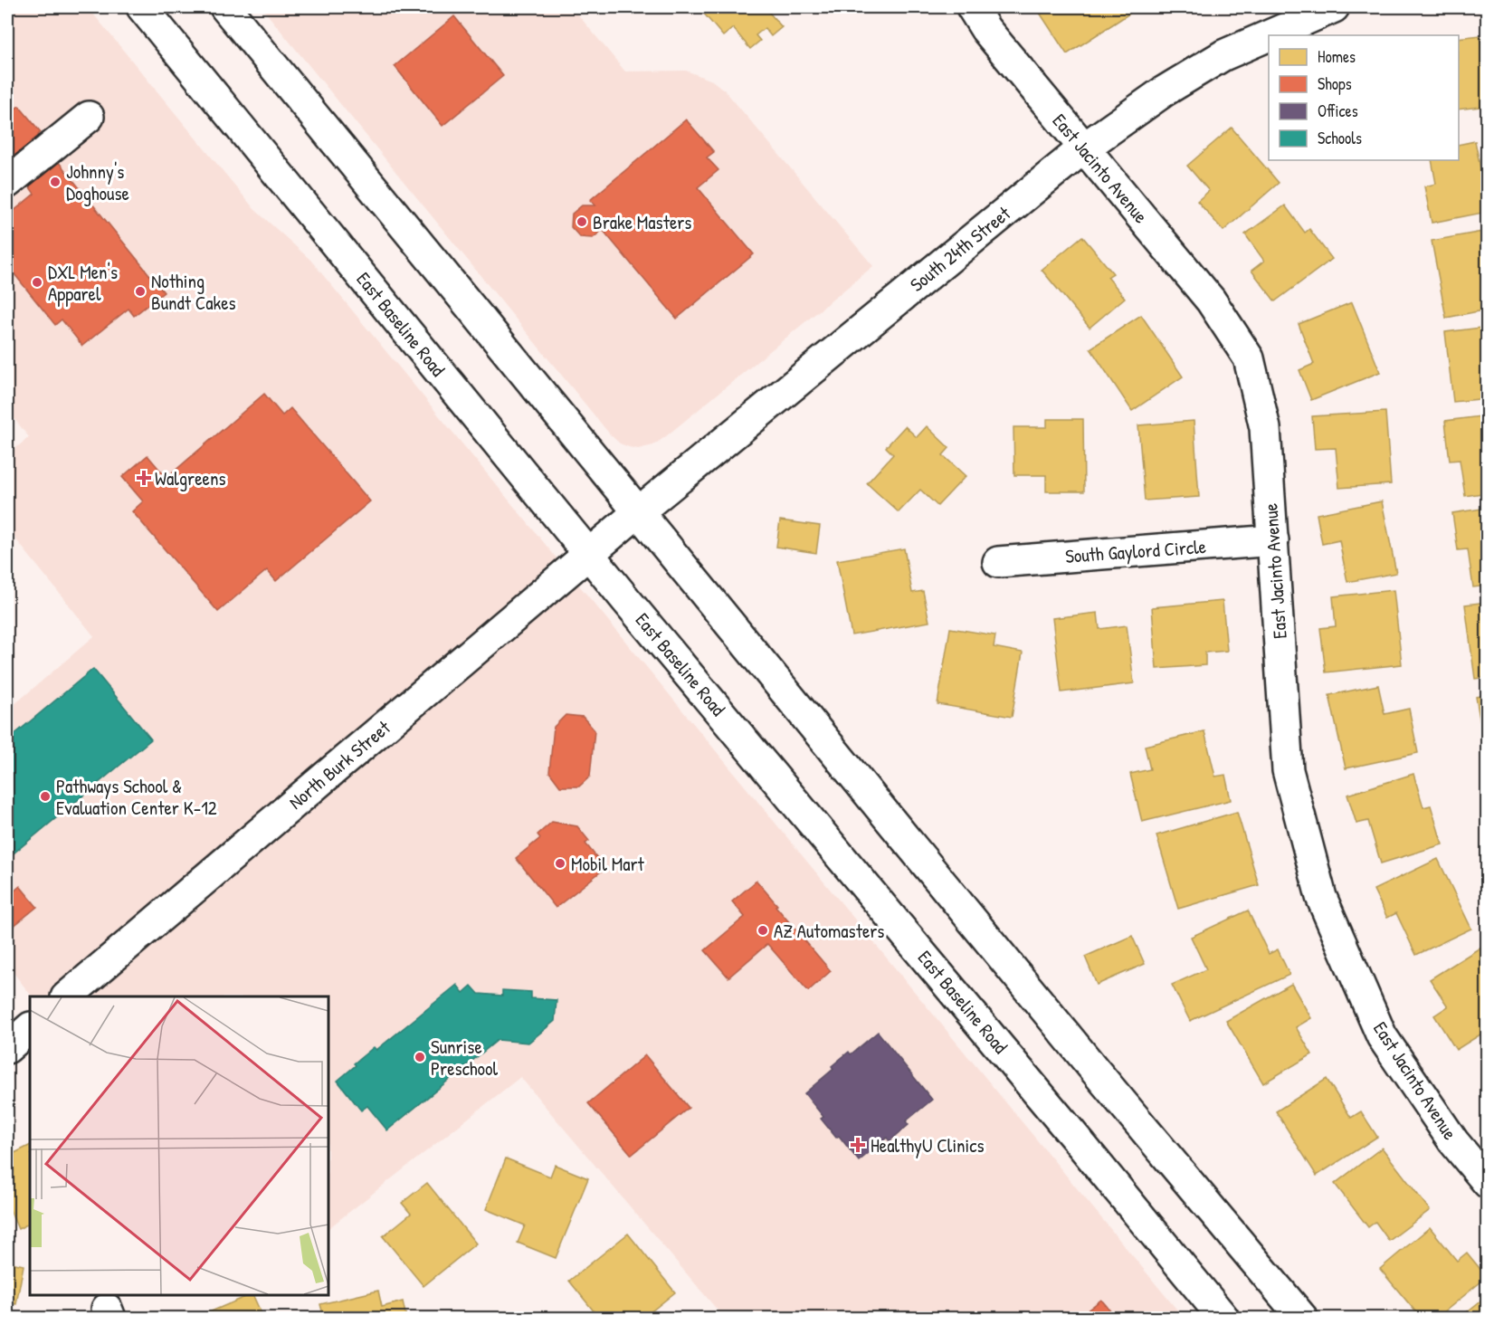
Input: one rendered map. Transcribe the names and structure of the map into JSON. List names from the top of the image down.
{
  "streets": {
    "main road": [
      "East Jacinto Avenue",
      "South 24th Street",
      "East Baseline Road",
      "South Gaylord Circle",
      "North Burk Street"
    ]
  },
  "crossings": [
    ["East Jacinto Avenue", "South 24th Street"],
    ["East Jacinto Avenue", "South Gaylord Circle"],
    ["South 24th Street", "North Burk Street"],
    ["East Baseline Road", "North Burk Street"]
  ],
  "places": {
    "other": [
      "Johnny's Doghouse",
      "Brake Masters",
      "DXL Men's Apparel",
      "Nothing Bundt Cakes",
      "Pathways School & Evaluation Center K-12",
      "Mobil Mart",
      "AZ Automasters",
      "Sunrise Preschool"
    ],
    "health": ["Walgreens", "HealthyU Clinics"]
  },
  "legend": [
    "Homes",
    "Shops",
    "Offices",
    "Schools"
  ]
}
